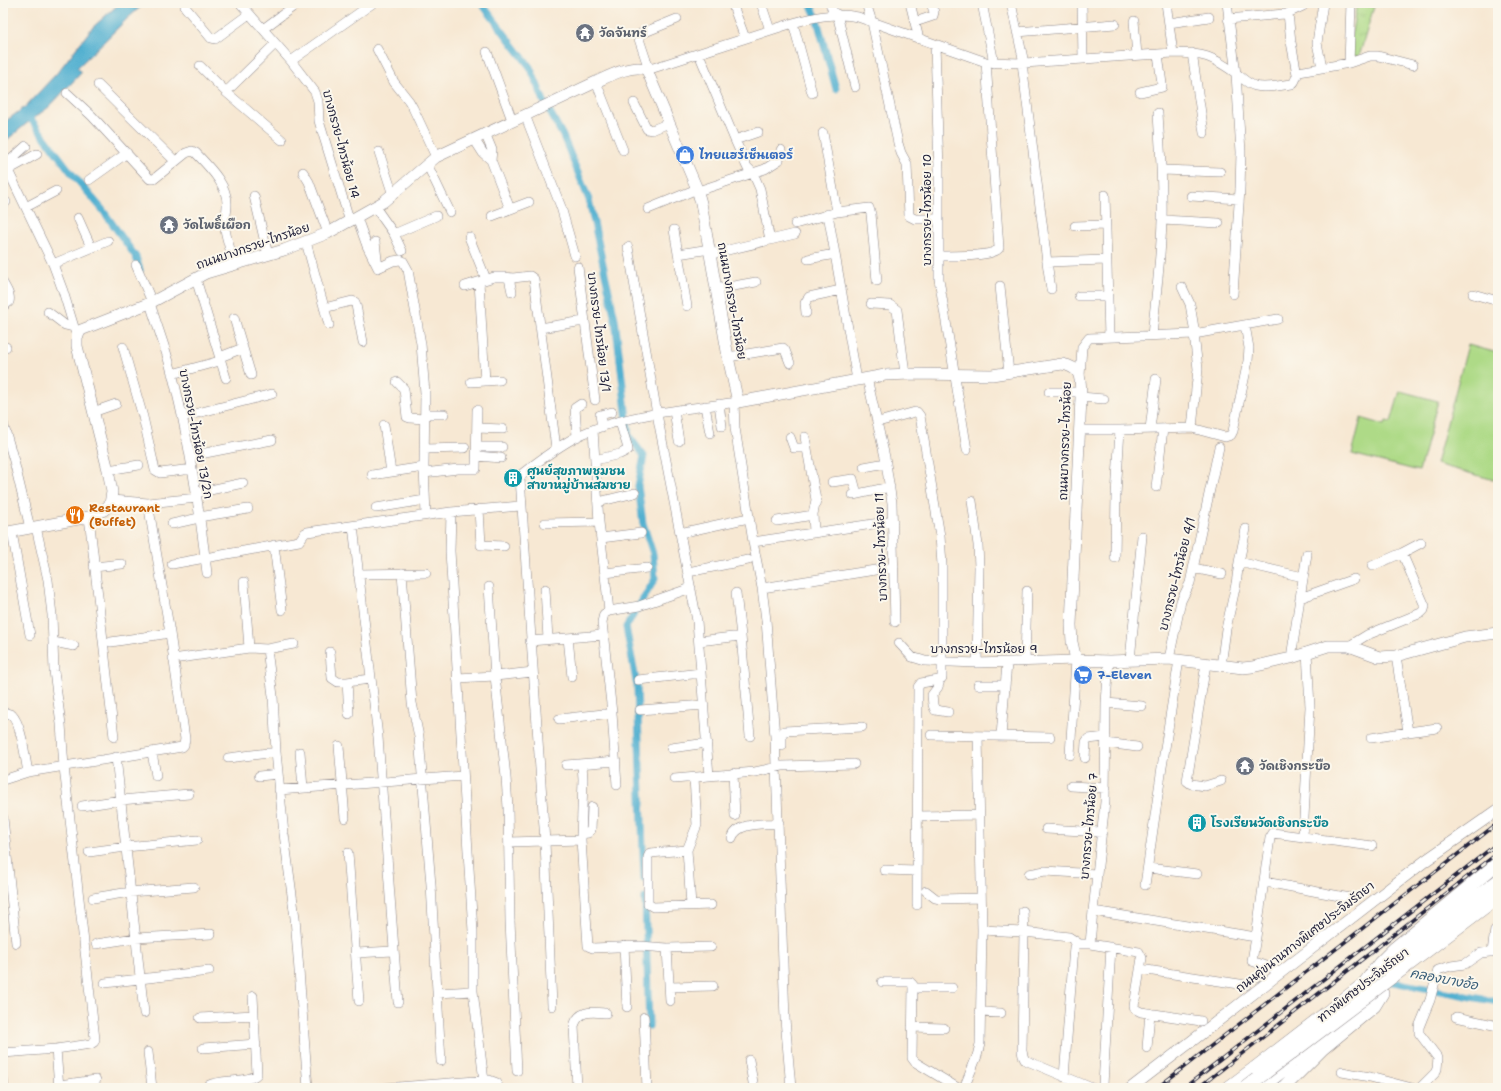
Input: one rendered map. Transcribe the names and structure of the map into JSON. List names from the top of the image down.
{
  "streets": {
    "highway": ["ทางพิเศษประจิมรัถยา"],
    "main road": ["ถนนบางกรวย-ไทรน้อย", "ถนนคู่ขนานทางพิเศษประจิมรัถยา"],
    "street": [
      "บางกรวย-ไทรน้อย 14",
      "บางกรวย-ไทรน้อย 10",
      "บางกรวย-ไทรน้อย 13/1",
      "บางกรวย-ไทรน้อย 13/2ก",
      "บางกรวย-ไทรน้อย 11",
      "บางกรวย-ไทรน้อย 4/1",
      "บางกรวย-ไทรน้อย 9",
      "บางกรวย-ไทรน้อย 7"
    ]
  },
  "crossings": [
    ["บางกรวย-ไทรน้อย 14", "ถนนบางกรวย-ไทรน้อย"],
    ["บางกรวย-ไทรน้อย 10", "ถนนบางกรวย-ไทรน้อย"],
    ["ถนนบางกรวย-ไทรน้อย", "บางกรวย-ไทรน้อย 13/2ก"],
    ["ถนนบางกรวย-ไทรน้อย", "บางกรวย-ไทรน้อย 11"],
    ["ถนนบางกรวย-ไทรน้อย", "บางกรวย-ไทรน้อย 9"]
  ],
  "water": ["คลองบางอ้อ"],
  "places": {
    "temple": ["วัดจันทร์", "วัดโพธิ์เผือก", "วัดเชิงกระบือ"],
    "shop": ["ไทยแฮร์เซ็นเตอร์"],
    "building": ["ศูนย์สุขภาพชุมชน สาขาหมู่บ้านสมชาย", "โรงเรียนวัดเชิงกระบือ"],
    "restaurant": ["Restaurant (Buffet)"],
    "supermarket": ["7-Eleven"]
  }
}
